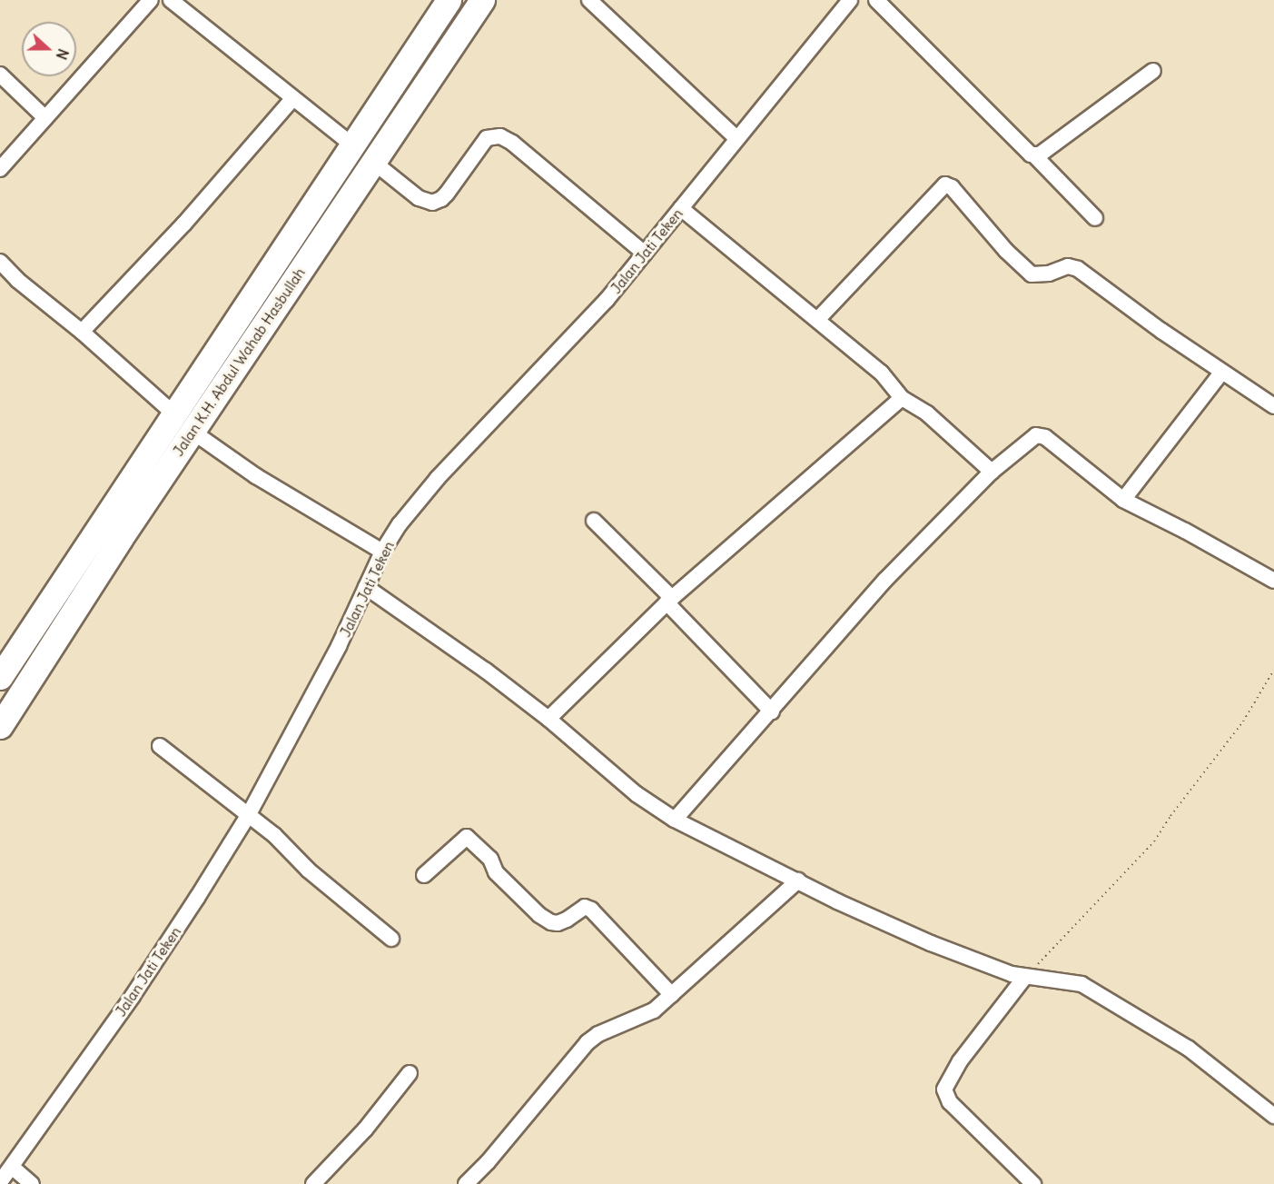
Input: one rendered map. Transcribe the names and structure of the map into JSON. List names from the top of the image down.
{
  "streets": {
    "highway": ["Jalan K.H. Abdul Wahab Hasbullah"],
    "street": ["Jalan Jati Teken"]
  },
  "north": "right"
}
